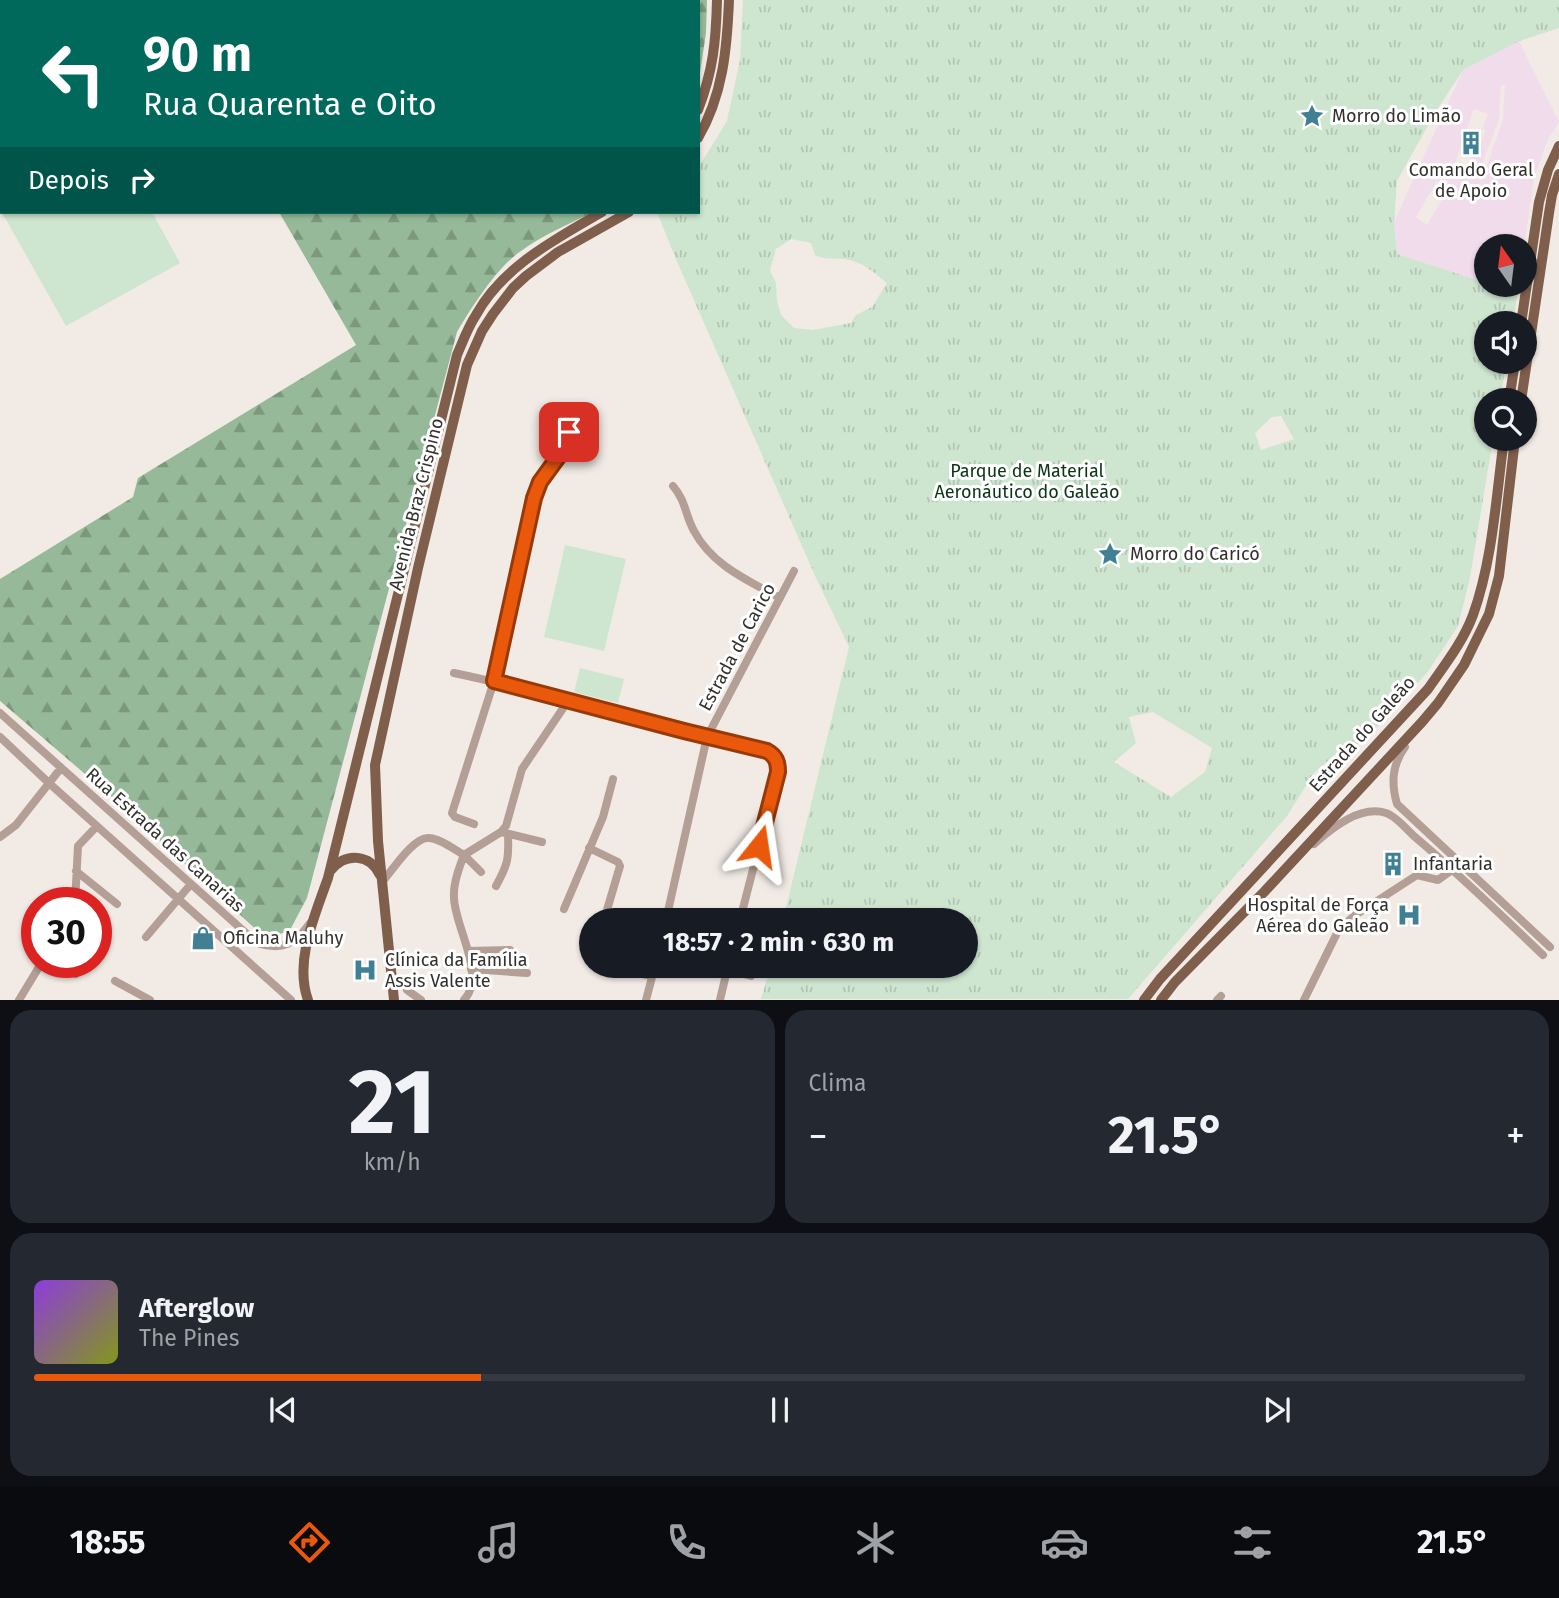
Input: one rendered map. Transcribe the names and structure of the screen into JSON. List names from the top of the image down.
{
  "streets": {
    "main road": ["Avenida Braz Crispino", "Estrada do Galeão"],
    "street": ["Estrada de Carico", "Rua Estrada das Canarias"]
  },
  "crossings": [
    ["Avenida Braz Crispino", "Rua Estrada das Canarias"]
  ],
  "parks": ["Parque de Material Aeronáutico do Galeão"],
  "places": {
    "place": ["Morro do Limão", "Morro do Caricó"],
    "building": ["Comando Geral de Apoio", "Infantaria"],
    "hospital": ["Hospital de Força Aérea do Galeão", "Clínica da Família Assis Valente"],
    "shop": ["Oficina Maluhy"]
  },
  "north": "top",
  "page": {
    "turn": ["90 m", "Rua Quarenta e Oito"],
    "then": "Depois",
    "limit": "30",
    "trip": "18:57 · 2 min · 630 m",
    "tile": [
      ["21", "km/h"],
      "Clima"
    ],
    "heat": ["−", "21.5°", "+"],
    "song": ["Afterglow", "The Pines"],
    "tabs": ["18:55", "21.5°"]
  }
}
